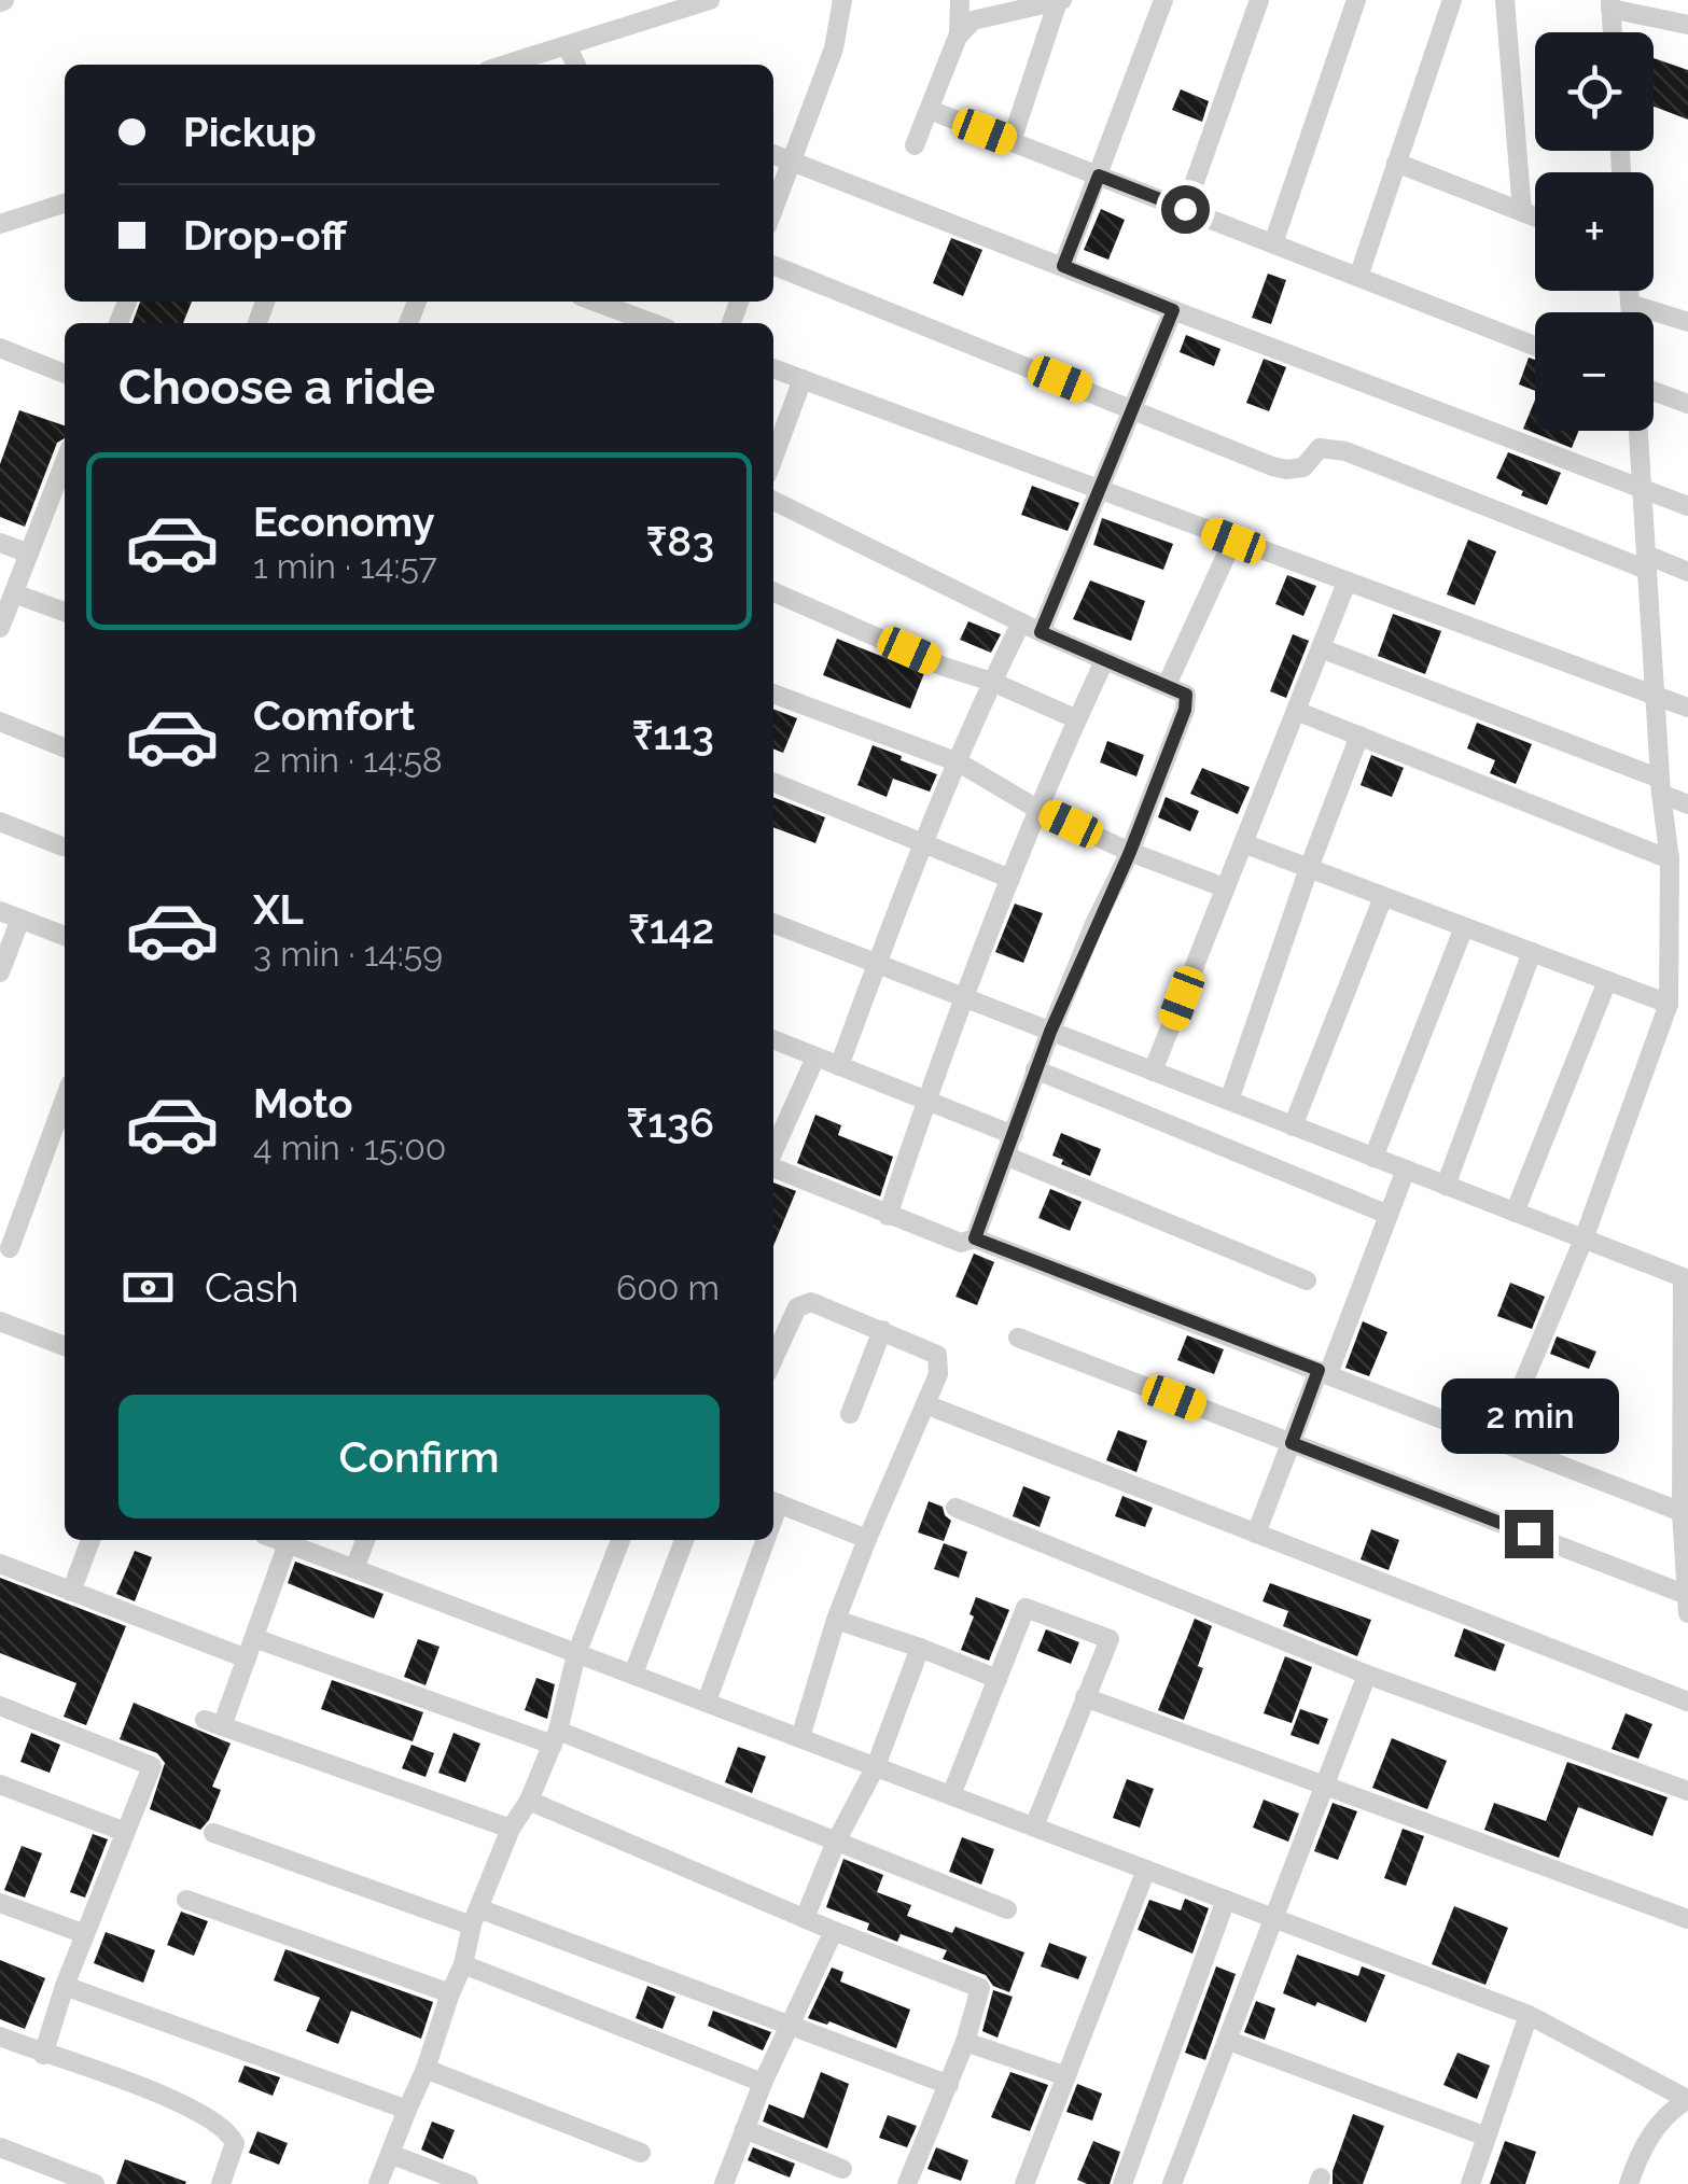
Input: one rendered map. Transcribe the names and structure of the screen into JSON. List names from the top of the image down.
{
  "page": {
    "map_buttons": ["+", "−"],
    "banner": ["Pickup", "Drop-off"],
    "heading": "Choose a ride",
    "list": [
      {
        "name": "Economy",
        "note": "1 min · 14:57",
        "value": "₹83"
      },
      {
        "name": "Comfort",
        "note": "2 min · 14:58",
        "value": "₹113"
      },
      {
        "name": "XL",
        "note": "3 min · 14:59",
        "value": "₹142"
      },
      {
        "name": "Moto",
        "note": "4 min · 15:00",
        "value": "₹136"
      }
    ],
    "pay": ["Cash", "600 m"],
    "buttons": "Confirm",
    "bubble": "2 min"
  }
}
